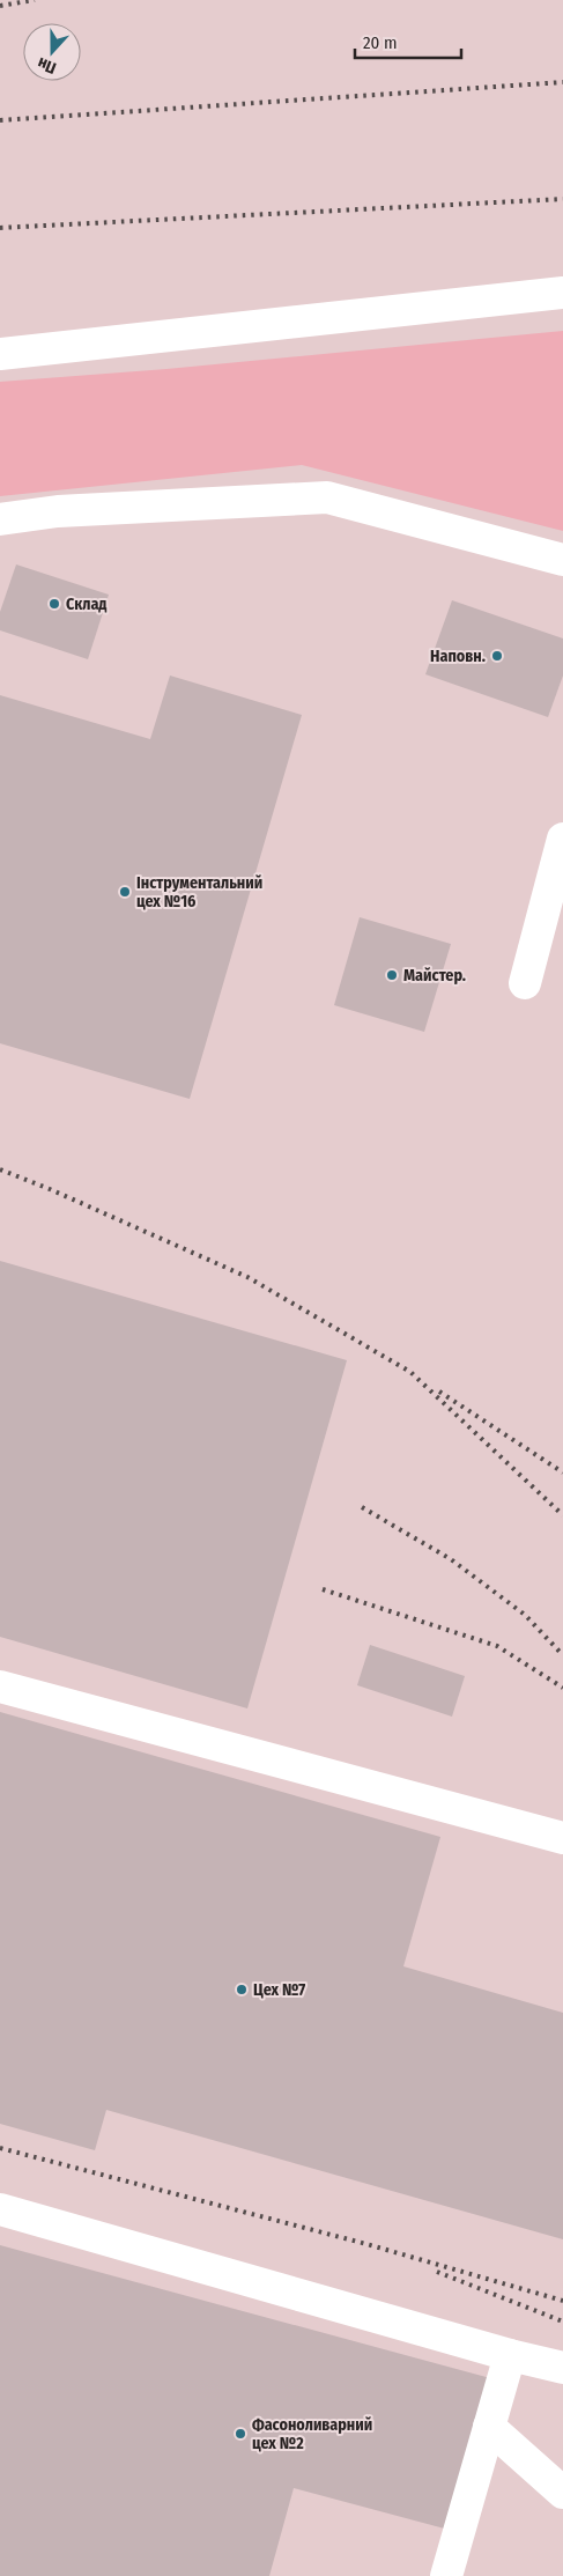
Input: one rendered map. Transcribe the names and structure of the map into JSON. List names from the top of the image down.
{
  "places": [
    "Склад",
    "Наповн.",
    "Інструментальний цех №16",
    "Майстер.",
    "Цех №7",
    "Фасоноливарний цех №2"
  ],
  "scale_bar": "20 m",
  "north": "bottom"
}
